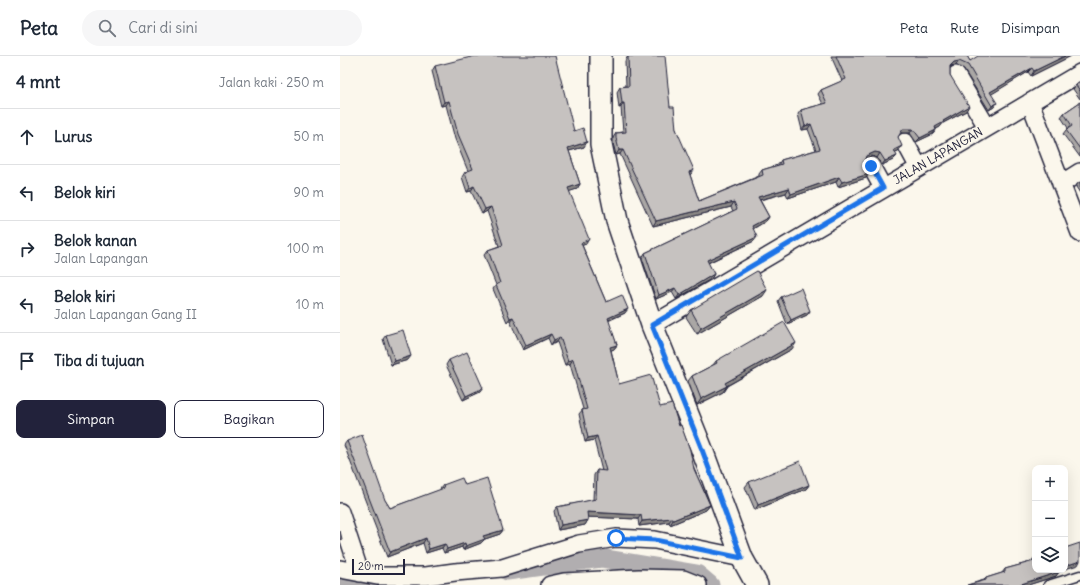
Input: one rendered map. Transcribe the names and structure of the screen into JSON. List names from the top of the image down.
{
  "streets": {
    "street": ["JALAN LAPANGAN"]
  },
  "scale_bar": "20 m",
  "page": {
    "header": "Peta",
    "search": "Cari di sini",
    "nav": ["Peta", "Rute", "Disimpan"],
    "heading": ["4 mnt", "Jalan kaki · 250 m"],
    "list": [
      ["Lurus", "50 m"],
      ["Belok kiri", "90 m"],
      ["Belok kanan", "Jalan Lapangan", "100 m"],
      ["Belok kiri", "Jalan Lapangan Gang II", "10 m"],
      "Tiba di tujuan"
    ],
    "buttons": ["Simpan", "Bagikan"],
    "map_buttons": ["+", "−"],
    "scale": "20 m"
  }
}
